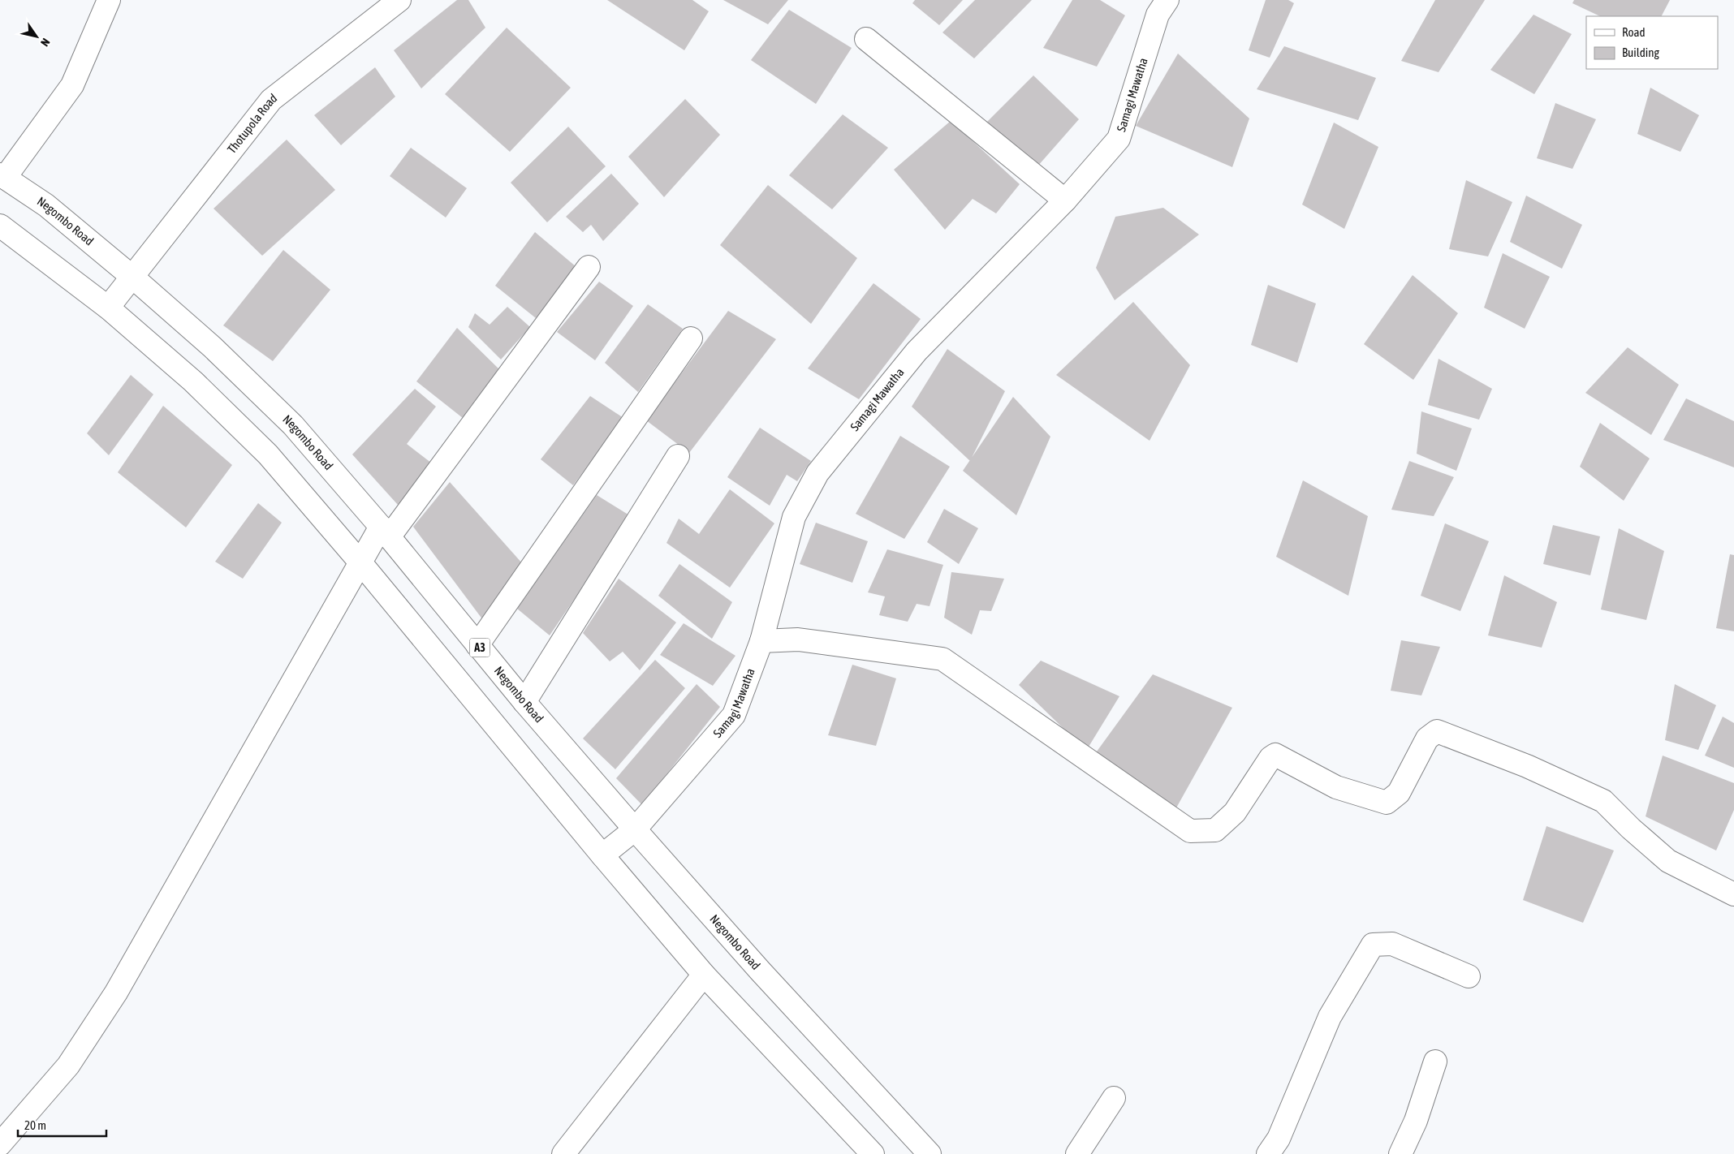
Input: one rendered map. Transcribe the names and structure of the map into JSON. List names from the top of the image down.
{
  "streets": {
    "main road": [
      "Samagi Mawatha",
      "Thotupola Road",
      "Negombo Road",
      "A3"
    ]
  },
  "crossings": [
    ["Samagi Mawatha", "Negombo Road"],
    ["Thotupola Road", "Negombo Road"]
  ],
  "legend": ["Road", "Building"],
  "scale_bar": "20 m",
  "north": "bottom right"
}
